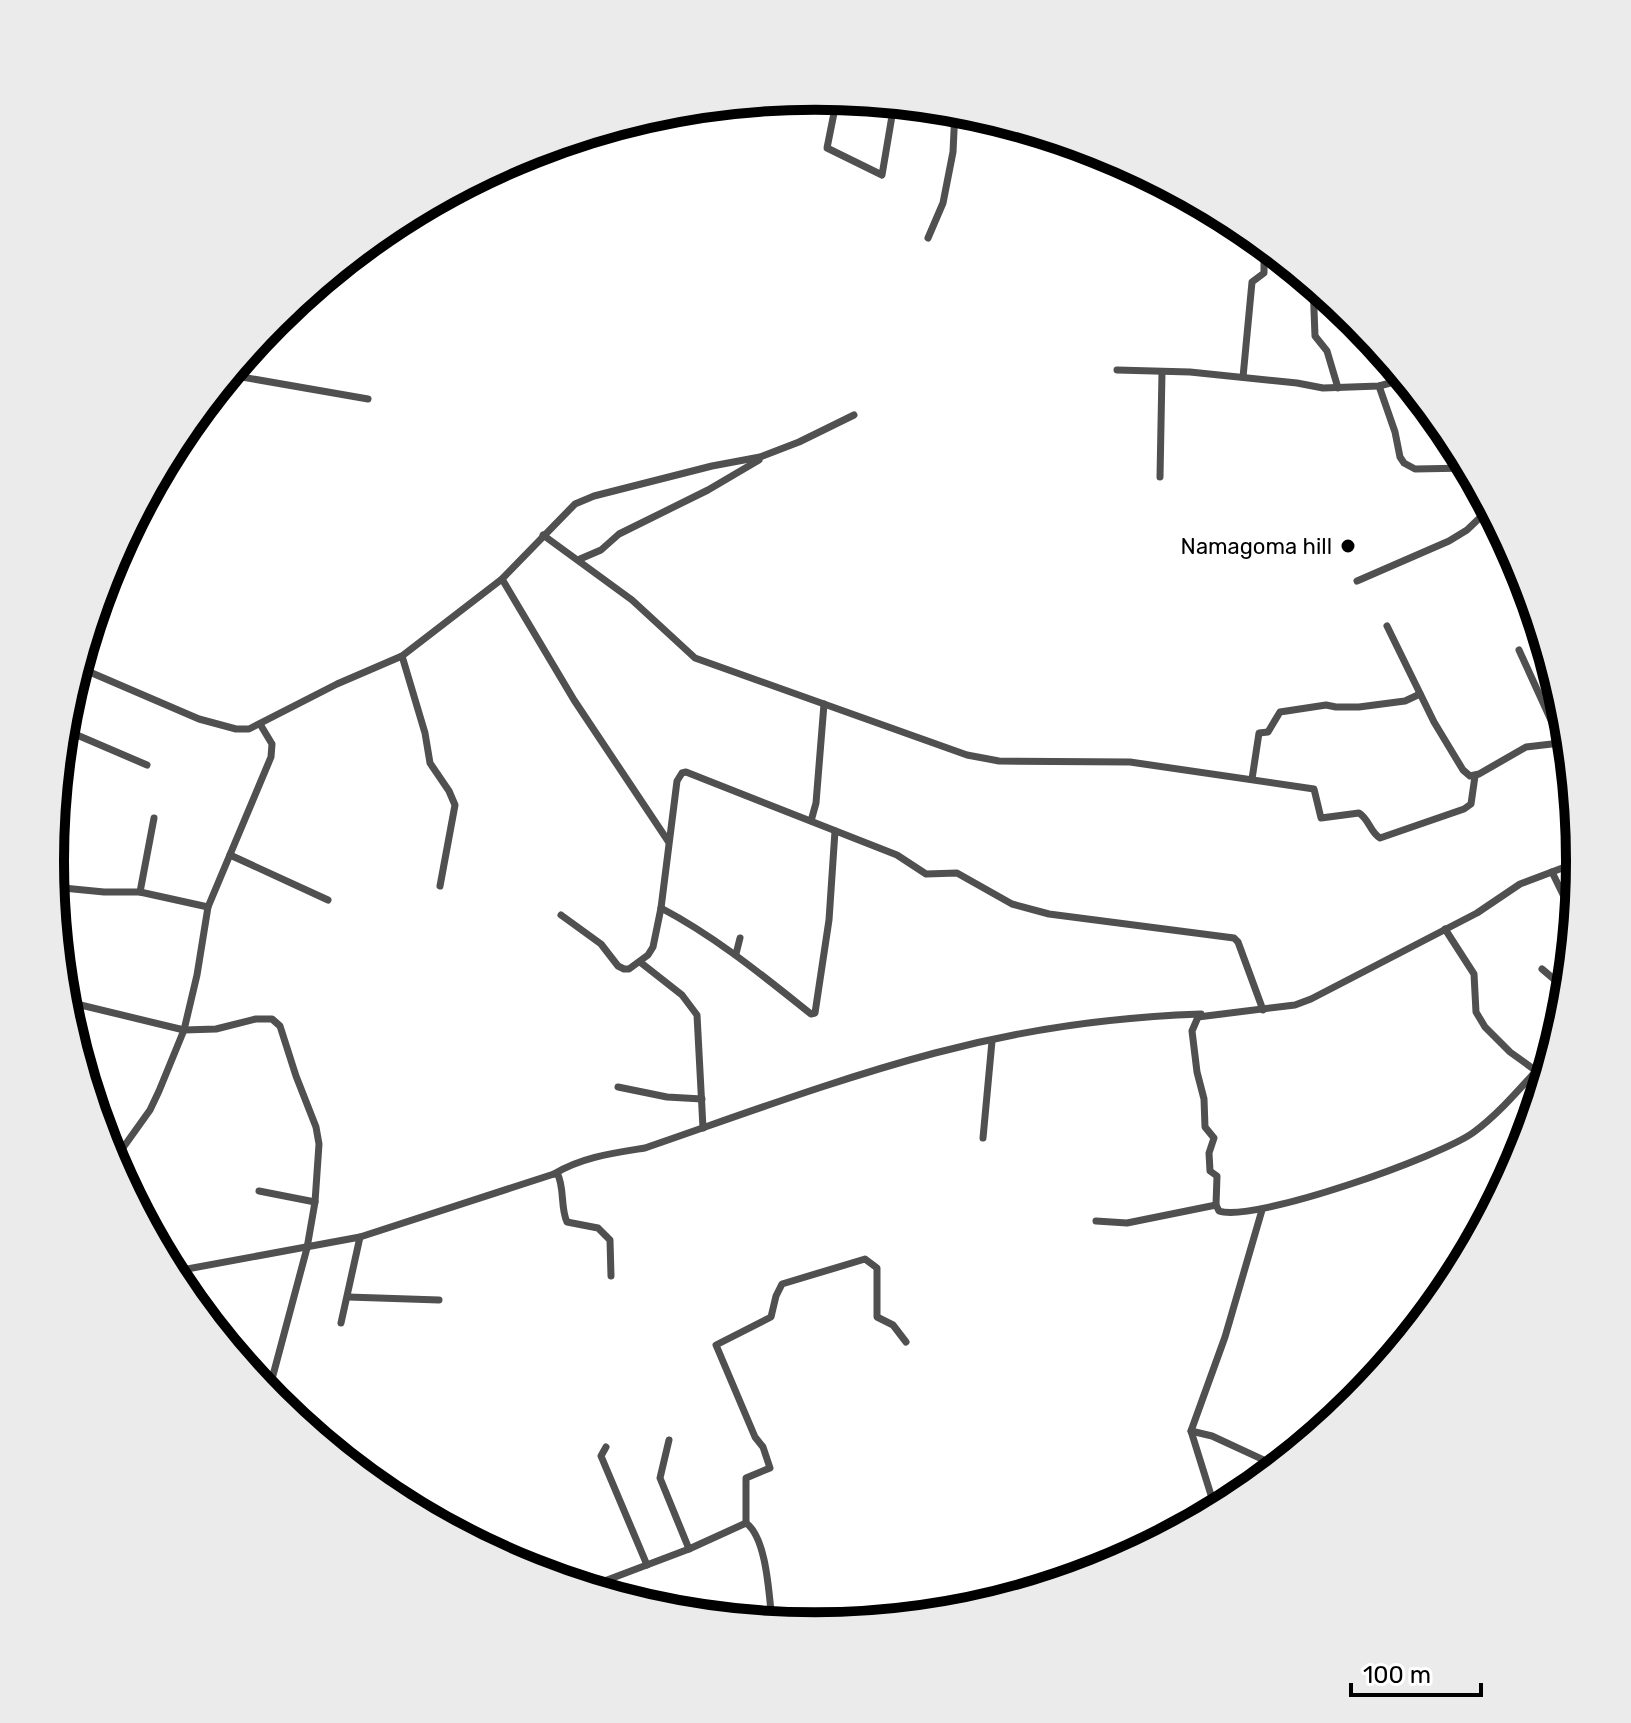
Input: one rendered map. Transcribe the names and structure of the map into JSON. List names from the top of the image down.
{
  "places": ["Namagoma hill"],
  "scale_bar": "100 m"
}
